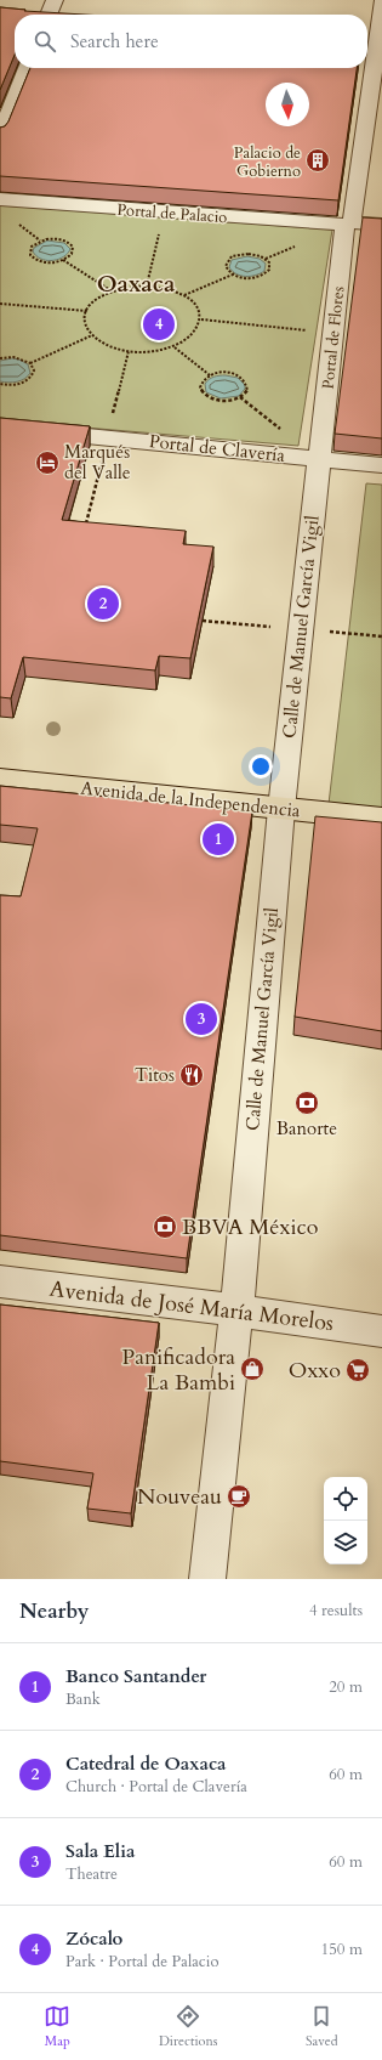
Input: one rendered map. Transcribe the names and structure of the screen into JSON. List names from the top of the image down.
{
  "streets": {
    "main road": ["Avenida de la Independencia"],
    "street": [
      "Portal de Palacio",
      "Portal de Flores",
      "Portal de Clavería",
      "Calle de Manuel García Vigil",
      "Avenida de José María Morelos"
    ]
  },
  "crossings": [
    ["Portal de Palacio", "Portal de Flores"],
    ["Portal de Flores", "Portal de Clavería"],
    ["Portal de Flores", "Calle de Manuel García Vigil"],
    ["Portal de Clavería", "Calle de Manuel García Vigil"],
    ["Calle de Manuel García Vigil", "Avenida de la Independencia"],
    ["Calle de Manuel García Vigil", "Avenida de José María Morelos"]
  ],
  "districts": ["Oaxaca"],
  "places": {
    "building": ["Palacio de Gobierno"],
    "hotel": ["Marqués del Valle"],
    "restaurant": ["Titos"],
    "bank": ["Banorte", "BBVA México"],
    "shop": ["Panificadora La Bambi"],
    "supermarket": ["Oxxo"],
    "cafe": ["Nouveau"]
  },
  "north": "bottom",
  "page": {
    "search": "Search here",
    "pins": [
      "4",
      "2",
      "1",
      "3"
    ],
    "heading": ["Nearby", "4 results"],
    "list": [
      {
        "mark": "1",
        "name": "Banco Santander",
        "note": "Bank",
        "value": "20 m"
      },
      {
        "mark": "2",
        "name": "Catedral de Oaxaca",
        "note": "Church · Portal de Clavería",
        "value": "60 m"
      },
      {
        "mark": "3",
        "name": "Sala Elia",
        "note": "Theatre",
        "value": "60 m"
      },
      {
        "mark": "4",
        "name": "Zócalo",
        "note": "Park · Portal de Palacio",
        "value": "150 m"
      }
    ],
    "nav": ["Map", "Directions", "Saved"]
  }
}
